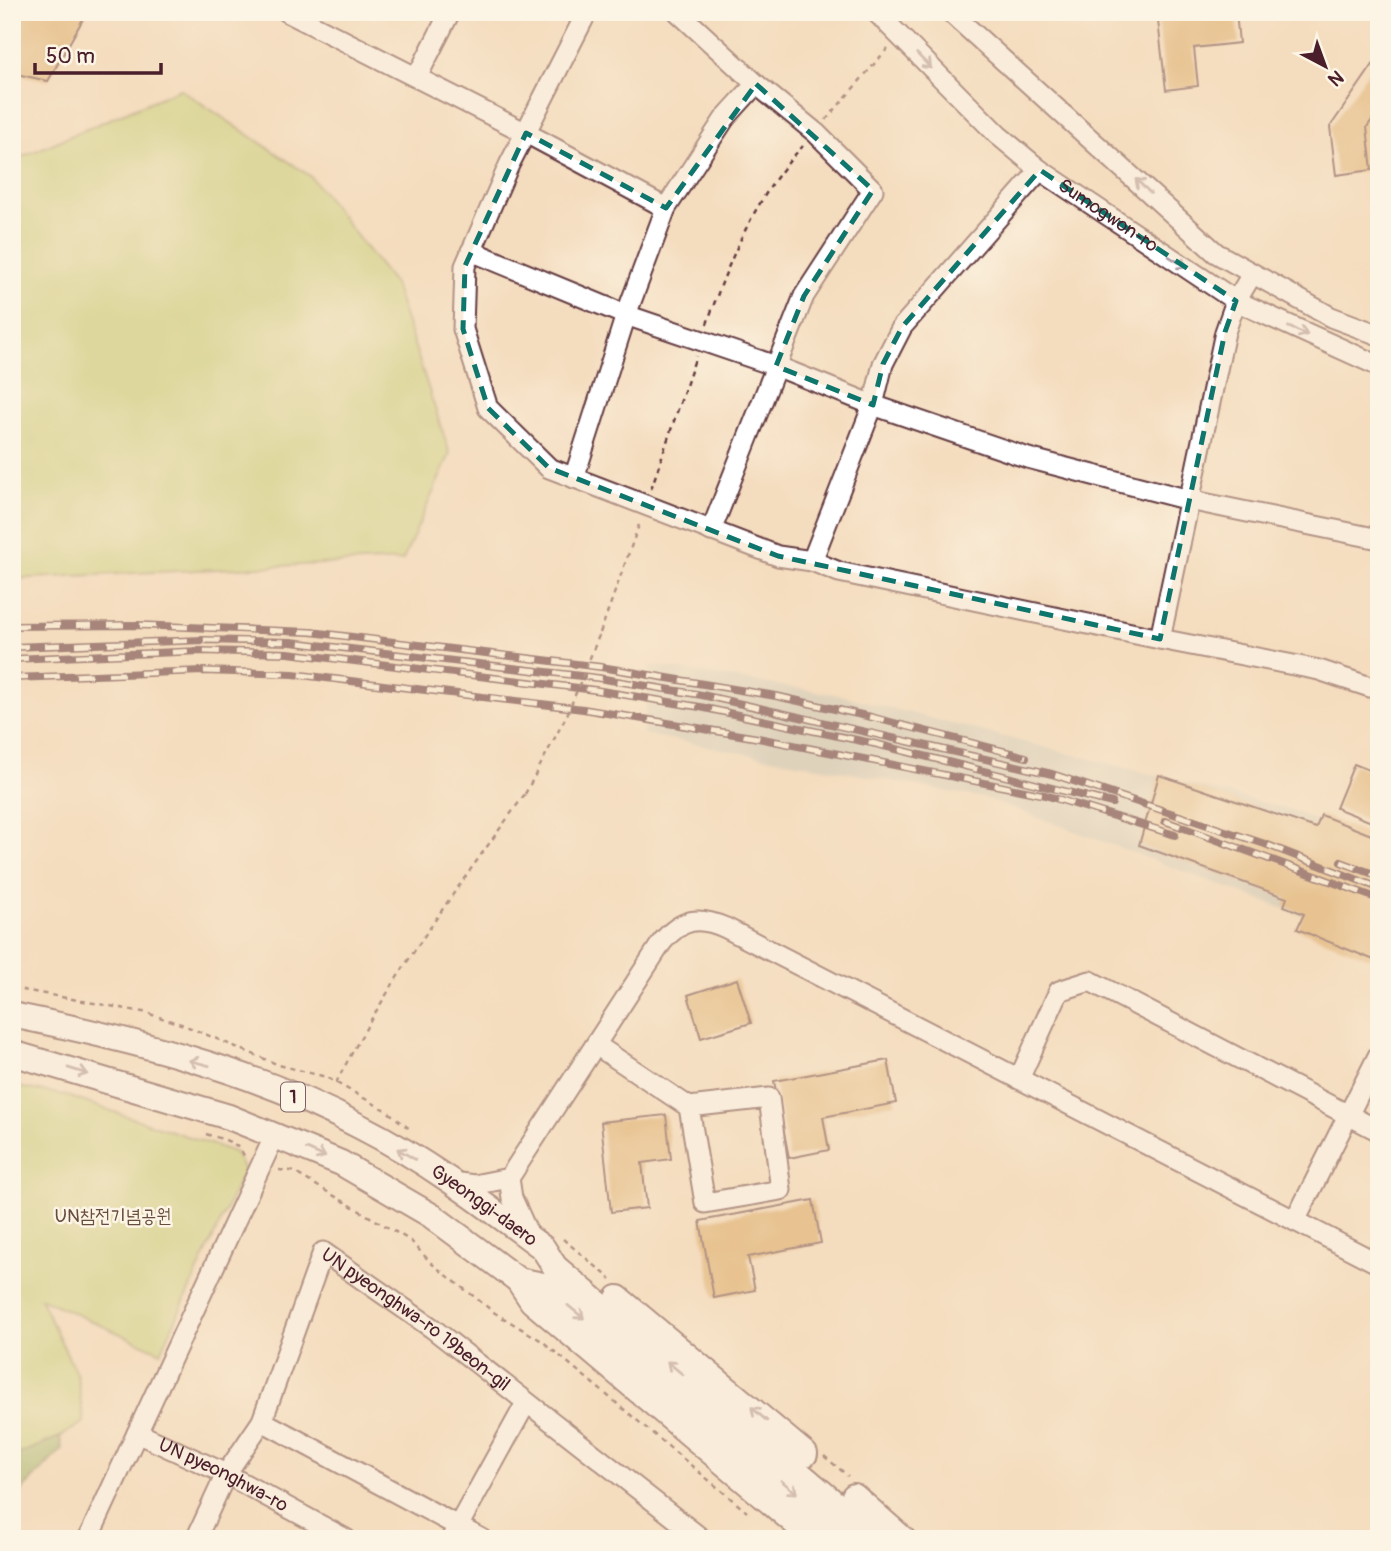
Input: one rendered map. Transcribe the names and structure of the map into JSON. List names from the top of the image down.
{
  "streets": {
    "main road": ["1", "Gyeonggi-daero"],
    "street": ["Sumogwon-ro", "UN pyeonghwa-ro 19beon-gil", "UN pyeonghwa-ro"]
  },
  "crossings": [
    ["UN pyeonghwa-ro 19beon-gil", "UN pyeonghwa-ro"]
  ],
  "parks": ["UN참전기념공원"],
  "scale_bar": "50 m",
  "north": "bottom right"
}
